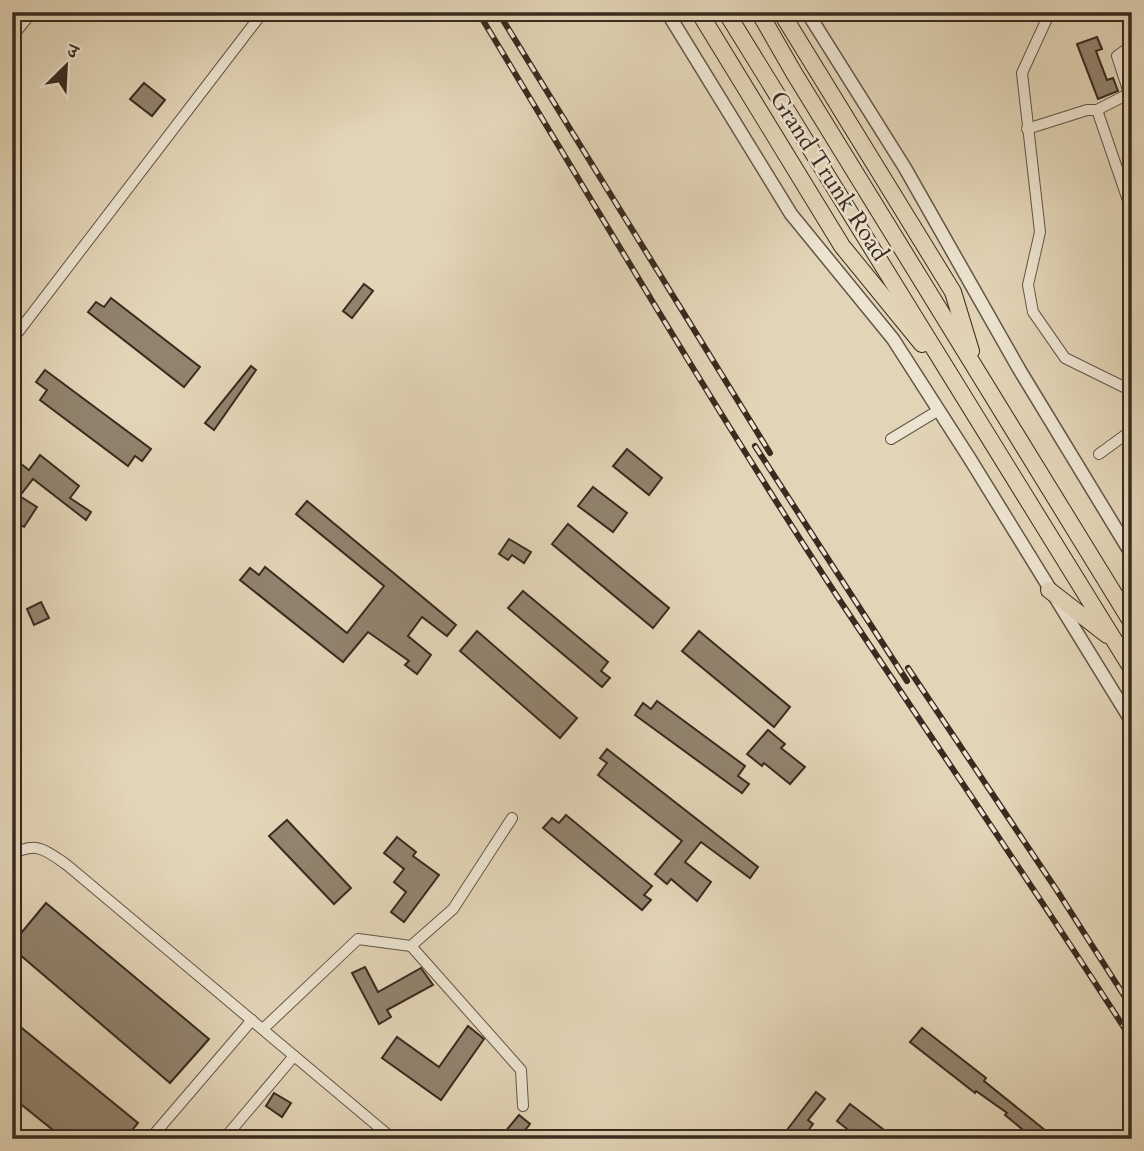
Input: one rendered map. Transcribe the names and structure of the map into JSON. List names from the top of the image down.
{
  "streets": {
    "highway": ["Grand Trunk Road"]
  },
  "north": "top right"
}
